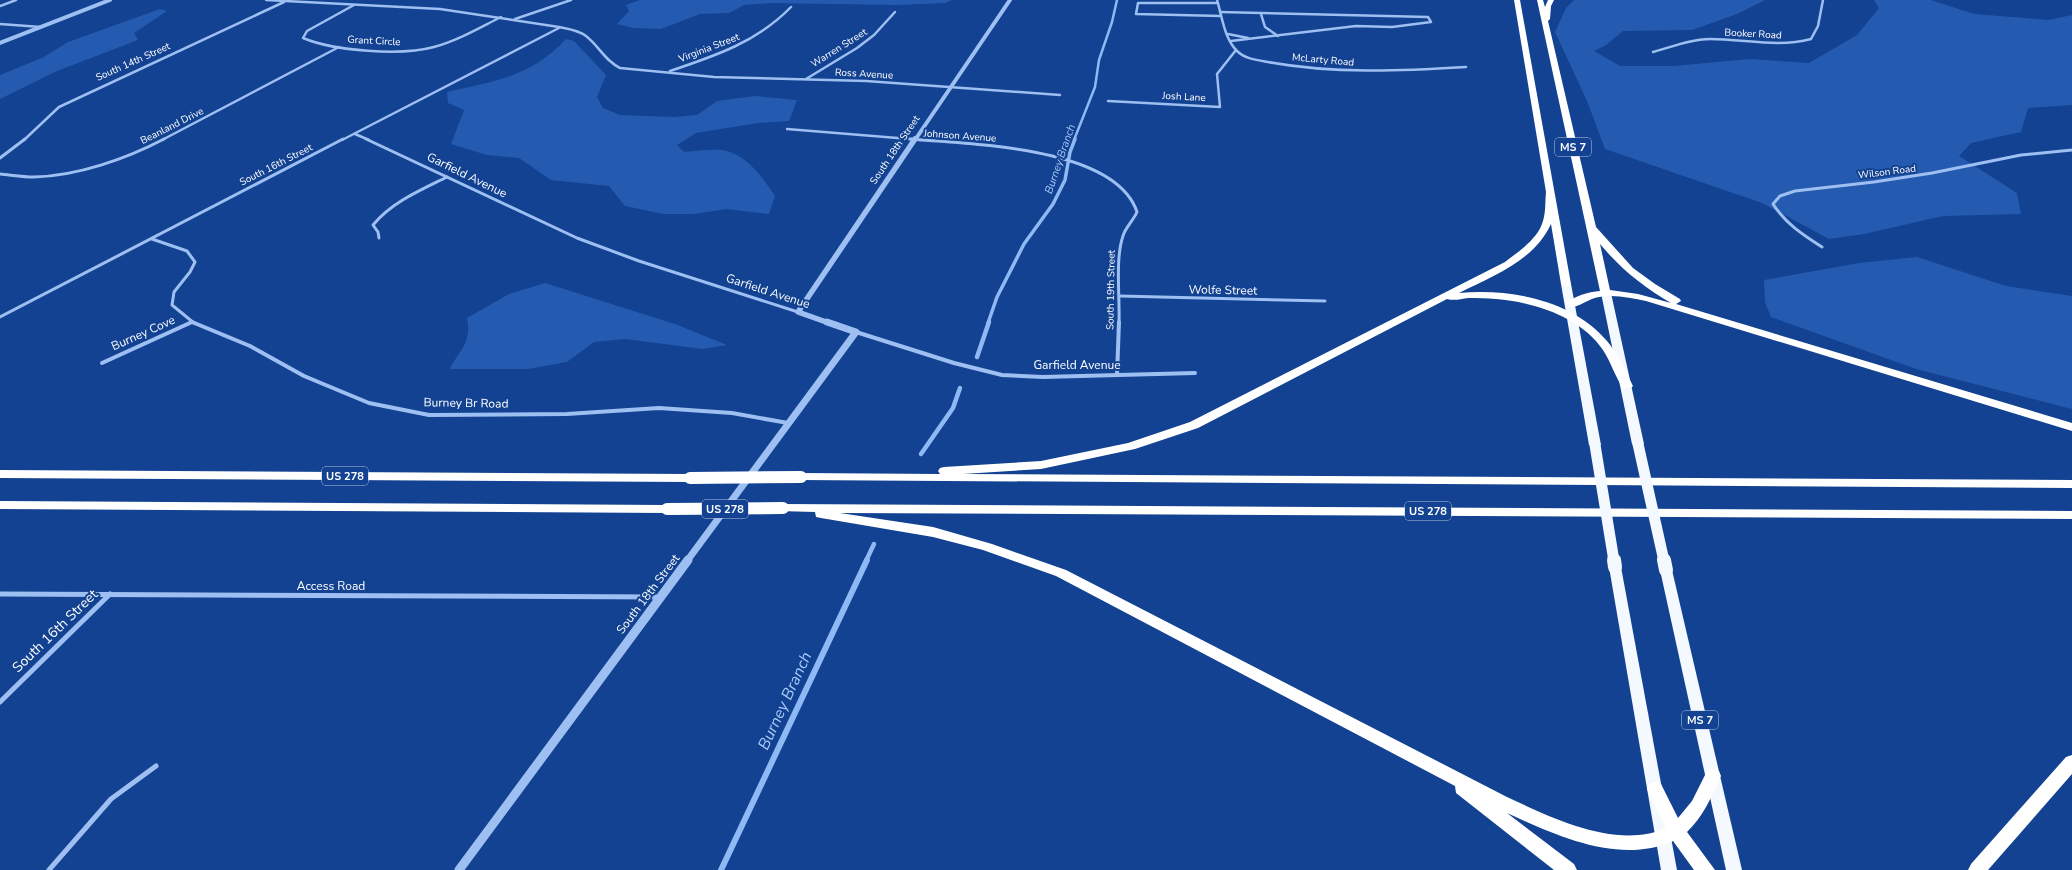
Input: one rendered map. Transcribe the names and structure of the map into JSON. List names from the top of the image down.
{
  "streets": {
    "highway": ["MS 7", "US 278"],
    "street": [
      "Booker Road",
      "Grant Circle",
      "Virginia Street",
      "Warren Street",
      "McLarty Road",
      "South 14th Street",
      "Ross Avenue",
      "Josh Lane",
      "Beanland Drive",
      "Johnson Avenue",
      "South 18th Street",
      "South 16th Street",
      "Wilson Road",
      "Garfield Avenue",
      "South 19th Street",
      "Wolfe Street",
      "Burney Cove",
      "Burney Br Road",
      "Access Road"
    ]
  },
  "crossings": [
    ["Grant Circle", "Beanland Drive"],
    ["Virginia Street", "Ross Avenue"],
    ["Warren Street", "Ross Avenue"],
    ["McLarty Road", "Josh Lane"],
    ["Ross Avenue", "South 18th Street"],
    ["Johnson Avenue", "South 18th Street"],
    ["Johnson Avenue", "South 19th Street"],
    ["South 18th Street", "Garfield Avenue"],
    ["South 18th Street", "Burney Br Road"],
    ["South 18th Street", "Access Road"],
    ["South 16th Street", "Garfield Avenue"],
    ["South 16th Street", "Burney Br Road"],
    ["South 16th Street", "Access Road"],
    ["Garfield Avenue", "South 19th Street"],
    ["South 19th Street", "Wolfe Street"],
    ["Burney Cove", "Burney Br Road"]
  ],
  "water": ["Burney Branch"]
}
